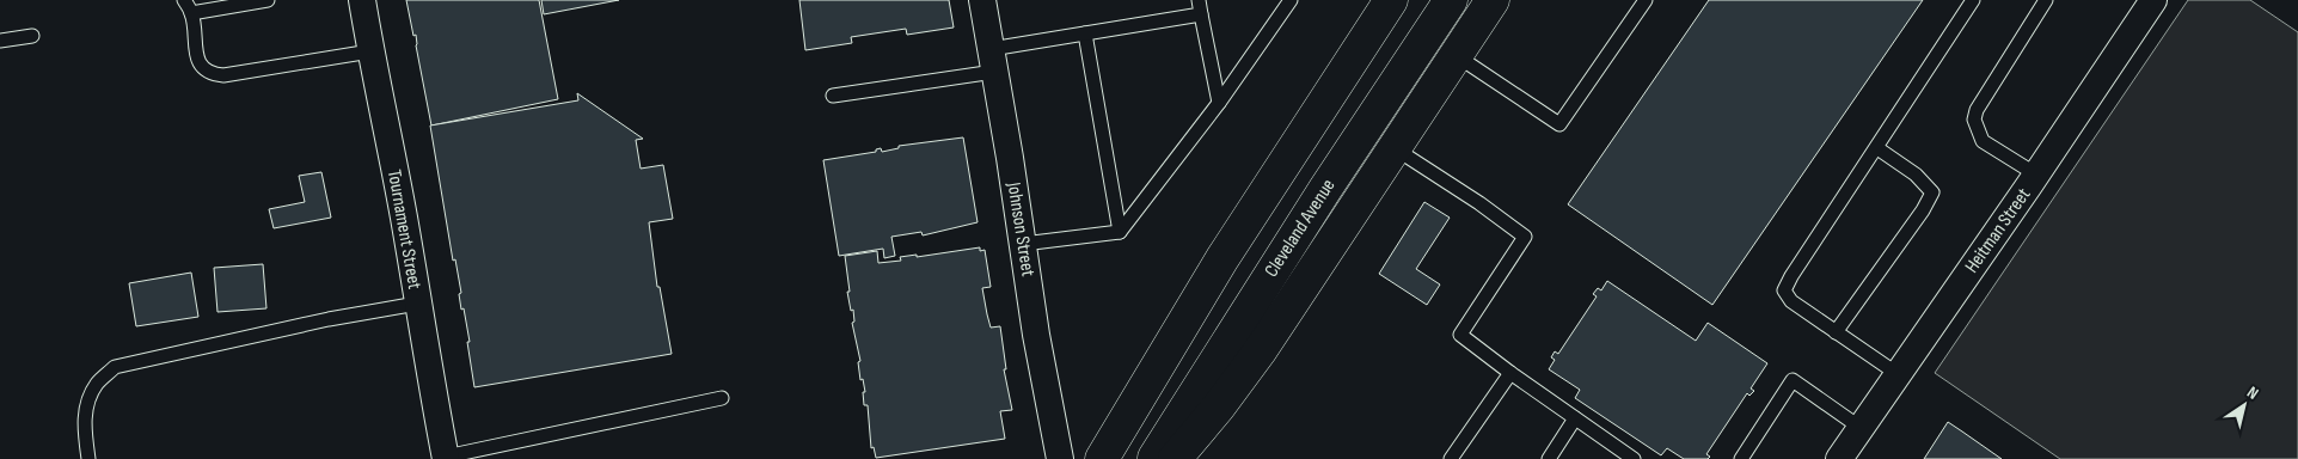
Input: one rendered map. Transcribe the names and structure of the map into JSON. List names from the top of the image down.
{
  "streets": {
    "main road": ["Cleveland Avenue"],
    "street": ["Tournament Street", "Johnson Street", "Heitman Street"]
  },
  "north": "top right"
}
